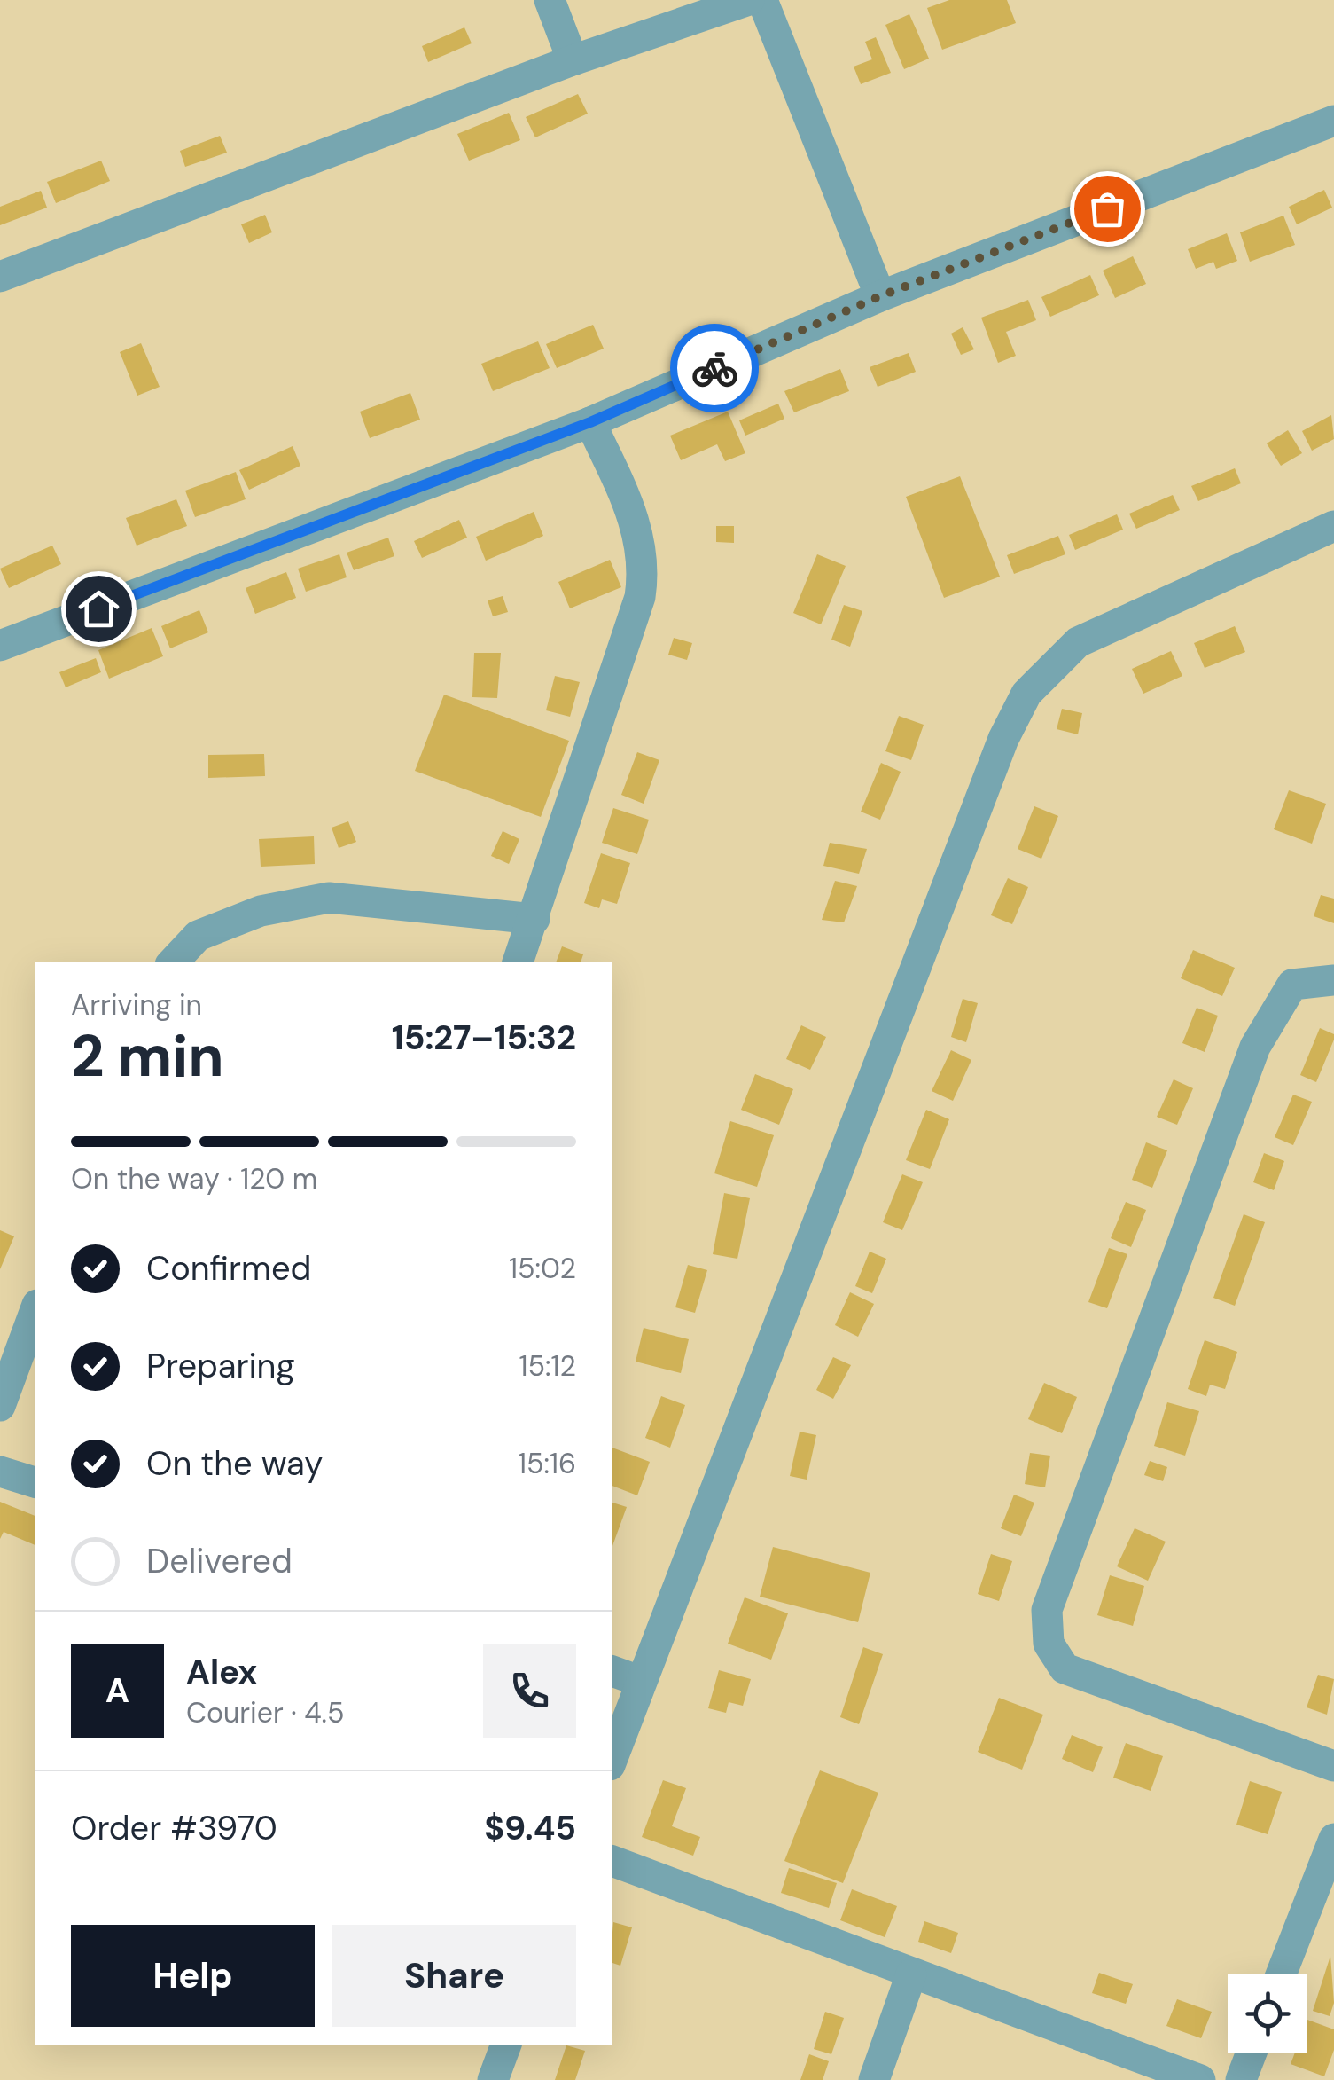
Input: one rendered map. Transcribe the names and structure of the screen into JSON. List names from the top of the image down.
{
  "page": {
    "heading": ["2 min", "Arriving in", "15:27–15:32"],
    "panel": [
      "Alex",
      "Courier · 4.5",
      "Order #3970",
      "$9.45"
    ],
    "bar": "On the way · 120 m",
    "list": [
      ["Confirmed", "15:02"],
      ["Preparing", "15:12"],
      ["On the way", "15:16"],
      "Delivered"
    ],
    "round": "A",
    "buttons": ["Help", "Share"]
  }
}
